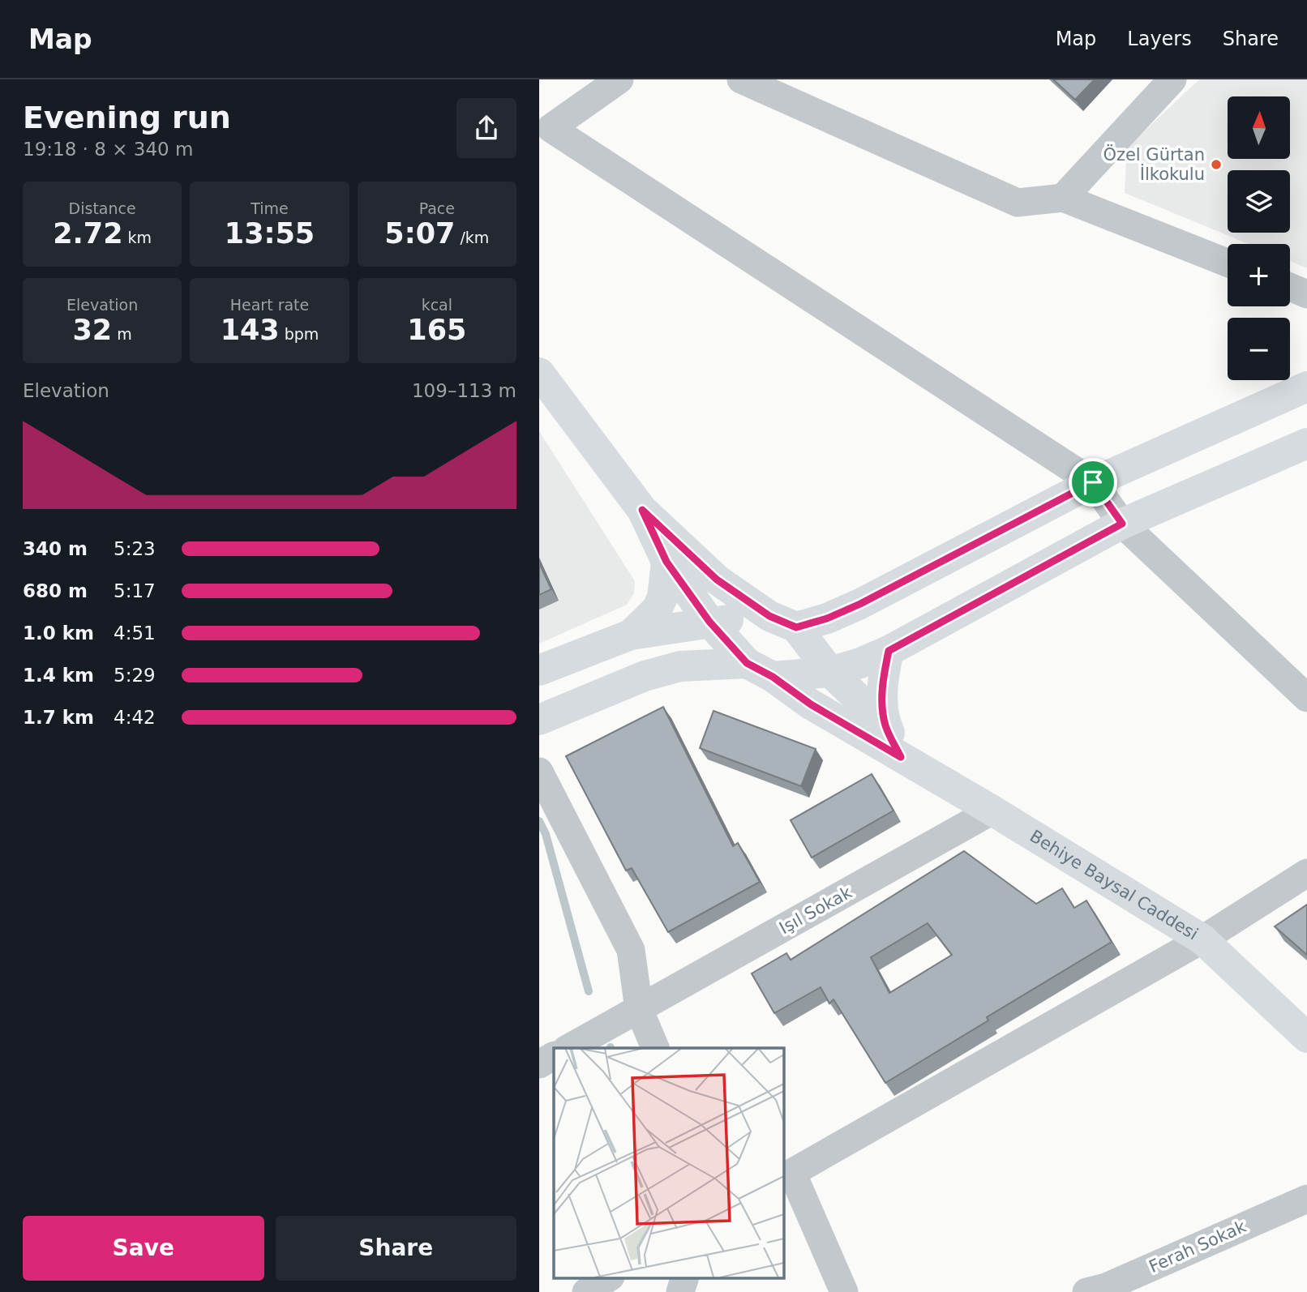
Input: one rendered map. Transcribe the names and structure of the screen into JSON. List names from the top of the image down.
{
  "streets": {
    "main road": ["Behiye Baysal Caddesi"],
    "street": ["Işıl Sokak", "Ferah Sokak"]
  },
  "crossings": [
    ["Behiye Baysal Caddesi", "Işıl Sokak"]
  ],
  "places": ["Özel Gürtan İlkokulu"],
  "north": "top",
  "page": {
    "header": "Map",
    "nav": ["Map", "Layers", "Share"],
    "heading": ["Evening run", "19:18 · 8 × 340 m"],
    "map_buttons": ["+", "−"],
    "stats": [
      ["Distance", "2.72 km"],
      ["Time", "13:55"],
      ["Pace", "5:07 /km"],
      ["Elevation", "32 m"],
      ["Heart rate", "143 bpm"],
      ["kcal", "165"]
    ],
    "chart": ["Elevation", "109–113 m"],
    "list": [
      {
        "name": "340 m",
        "note": "5:23"
      },
      {
        "name": "680 m",
        "note": "5:17"
      },
      {
        "name": "1.0 km",
        "note": "4:51"
      },
      {
        "name": "1.4 km",
        "note": "5:29"
      },
      {
        "name": "1.7 km",
        "note": "4:42"
      }
    ],
    "buttons": ["Save", "Share"]
  }
}
